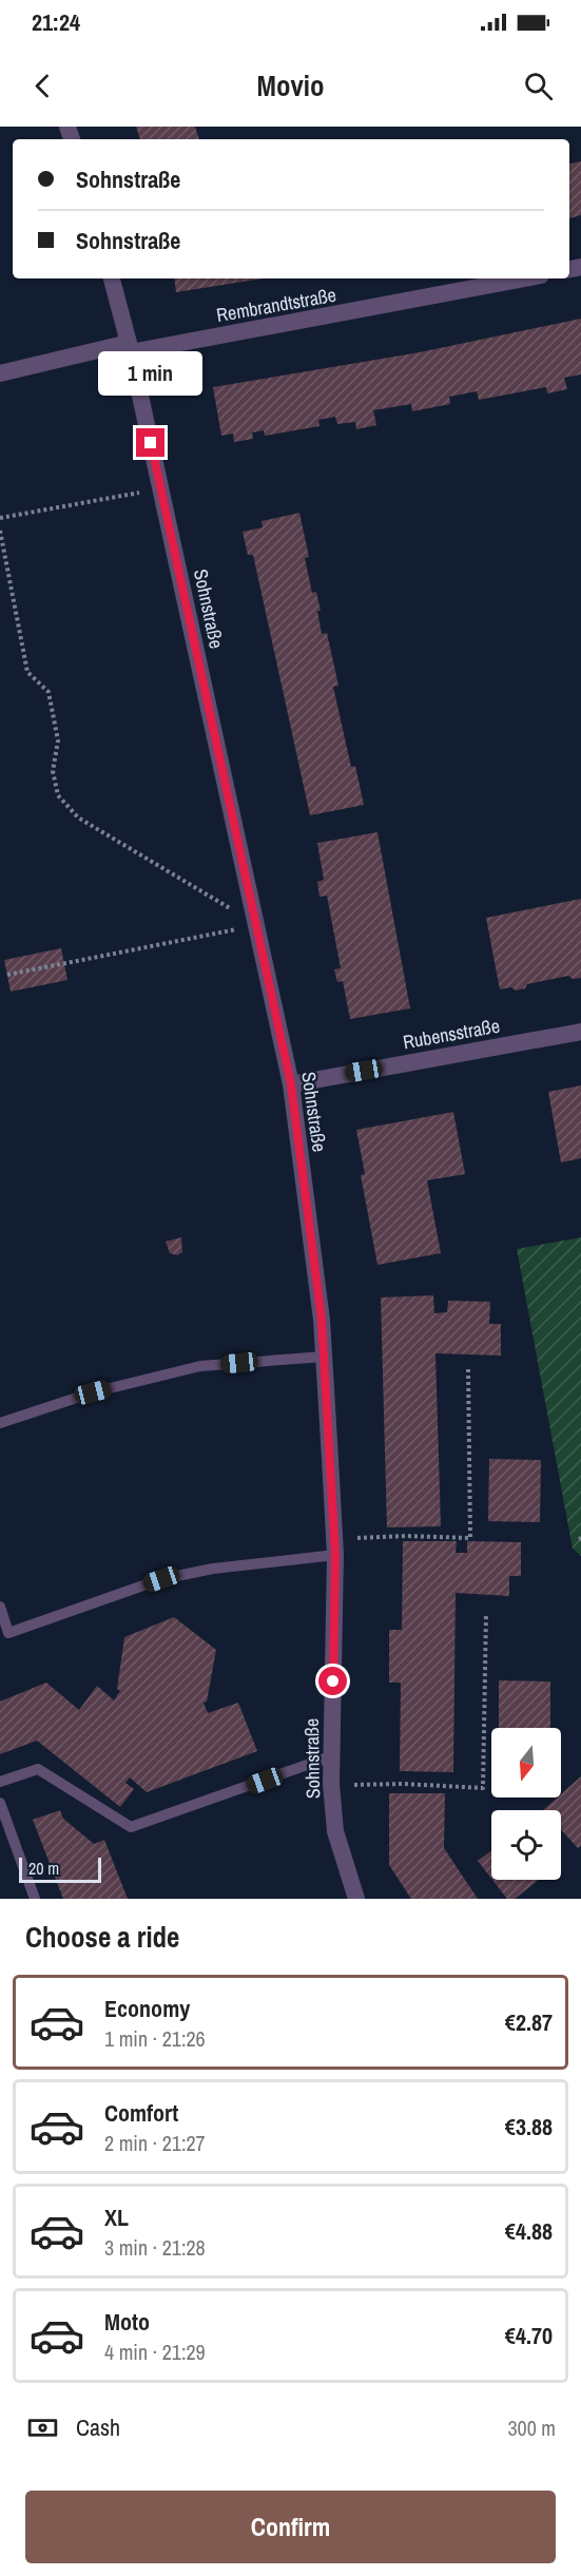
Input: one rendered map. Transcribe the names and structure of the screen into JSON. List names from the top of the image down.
{
  "streets": {
    "street": ["Rembrandtstraße", "Sohnstraße", "Rubensstraße"]
  },
  "crossings": [
    ["Rembrandtstraße", "Sohnstraße"],
    ["Sohnstraße", "Rubensstraße"]
  ],
  "scale_bar": "20 m",
  "north": "bottom",
  "page": {
    "status": "21:24",
    "header": "Movio",
    "banner": ["Sohnstraße", "Sohnstraße"],
    "bubble": "1 min",
    "scale": "20 m",
    "heading": "Choose a ride",
    "list": [
      {
        "name": "Economy",
        "note": "1 min · 21:26",
        "value": "€2.87"
      },
      {
        "name": "Comfort",
        "note": "2 min · 21:27",
        "value": "€3.88"
      },
      {
        "name": "XL",
        "note": "3 min · 21:28",
        "value": "€4.88"
      },
      {
        "name": "Moto",
        "note": "4 min · 21:29",
        "value": "€4.70"
      }
    ],
    "pay": ["Cash", "300 m"],
    "buttons": "Confirm"
  }
}
